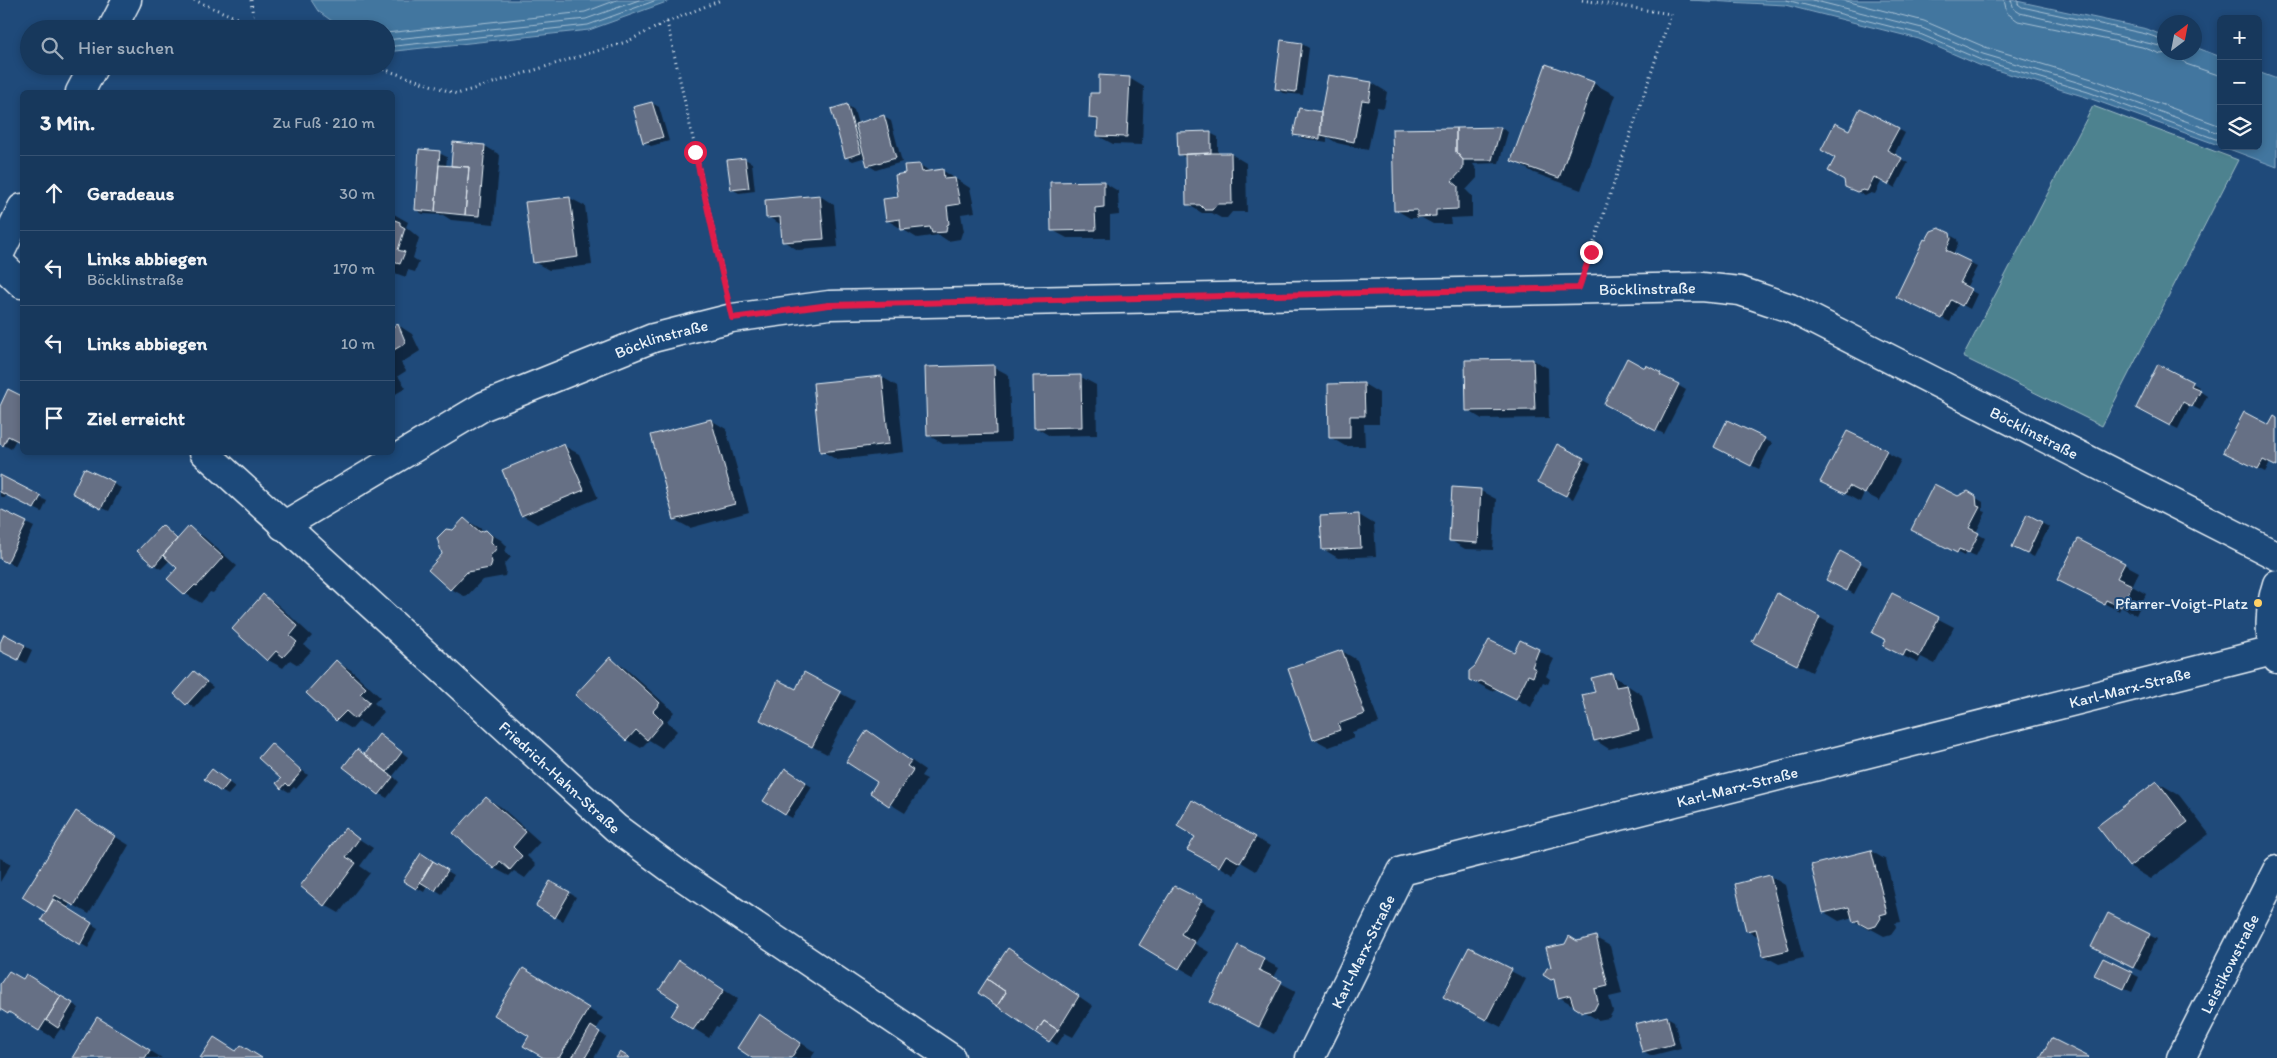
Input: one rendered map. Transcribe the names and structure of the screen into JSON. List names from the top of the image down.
{
  "streets": {
    "street": [
      "Böcklinstraße",
      "Karl-Marx-Straße",
      "Friedrich-Hahn-Straße",
      "Leistikowstraße"
    ]
  },
  "crossings": [
    ["Böcklinstraße", "Friedrich-Hahn-Straße"]
  ],
  "places": ["Pfarrer-Voigt-Platz"],
  "north": "top right",
  "page": {
    "map_buttons": ["+", "−"],
    "search": "Hier suchen",
    "heading": ["3 Min.", "Zu Fuß · 210 m"],
    "list": [
      ["Geradeaus", "30 m"],
      ["Links abbiegen", "Böcklinstraße", "170 m"],
      ["Links abbiegen", "10 m"],
      "Ziel erreicht"
    ]
  }
}
